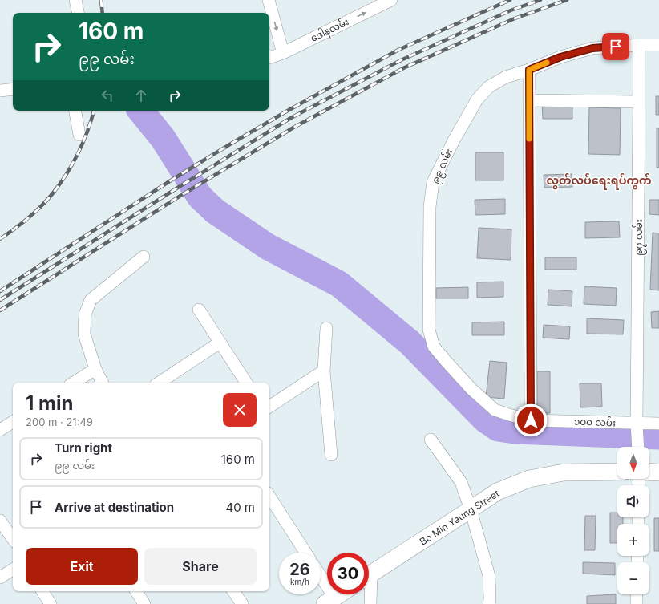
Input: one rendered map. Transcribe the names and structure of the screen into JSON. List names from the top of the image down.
{
  "streets": {
    "main road": ["Bo Min Yaung Street"],
    "street": [
      "ဒေါနလမ်း",
      "၉၉ လမ်း",
      "၉၇ လမ်း",
      "၁၀၀ လမ်း"
    ]
  },
  "crossings": [
    ["၉၉ လမ်း", "၉၇ လမ်း"],
    ["၉၉ လမ်း", "၁၀၀ လမ်း"],
    ["၉၇ လမ်း", "၁၀၀ လမ်း"]
  ],
  "one_way": ["ဒေါနလမ်း"],
  "districts": ["လွတ်လပ်ရေးရပ်ကွက်"],
  "north": "bottom",
  "page": {
    "turn": ["160 m", "၉၉ လမ်း"],
    "heading": ["1 min", "200 m · 21:49"],
    "list": [
      {
        "name": "Turn right",
        "note": "၉၉ လမ်း",
        "value": "160 m"
      },
      {
        "name": "Arrive at destination",
        "value": "40 m"
      }
    ],
    "map_buttons": ["+", "−"],
    "buttons": ["Exit", "Share"],
    "speed": "26 km/h",
    "limit": "30"
  }
}
